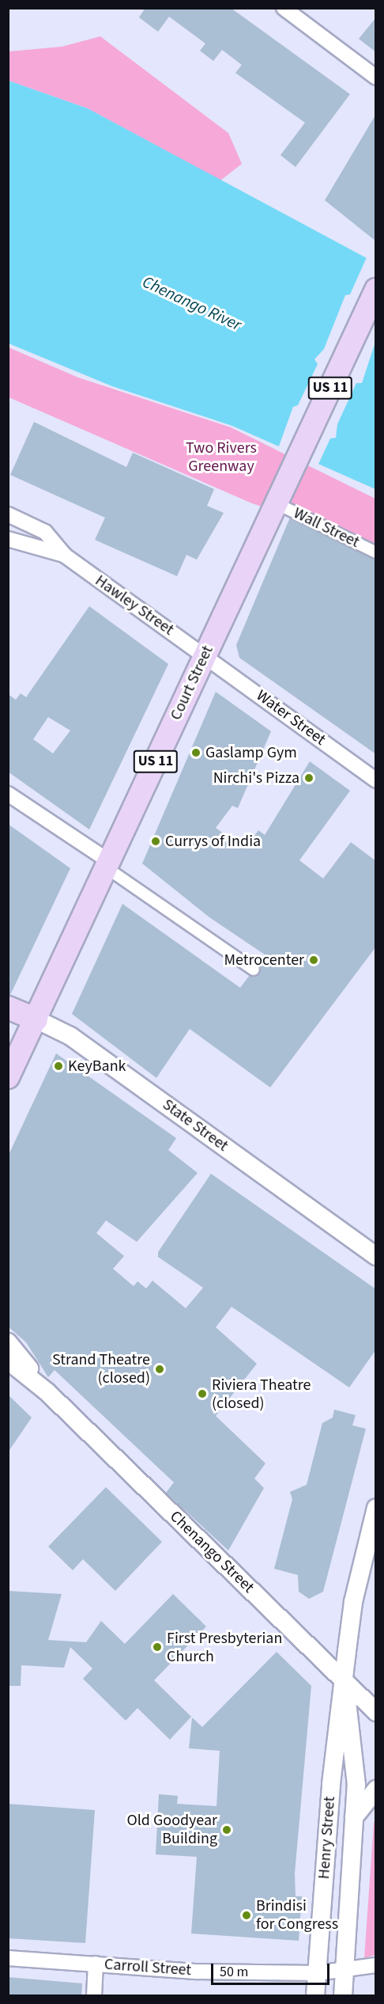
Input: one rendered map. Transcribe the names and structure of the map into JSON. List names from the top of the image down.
{
  "streets": {
    "main road": ["US 11", "Court Street", "State Street"],
    "street": [
      "Wall Street",
      "Hawley Street",
      "Water Street",
      "Chenango Street",
      "Henry Street",
      "Carroll Street"
    ]
  },
  "crossings": [
    ["Wall Street", "Court Street"],
    ["Hawley Street", "Court Street"],
    ["Hawley Street", "Water Street"],
    ["Court Street", "Water Street"],
    ["Court Street", "State Street"],
    ["Chenango Street", "Henry Street"],
    ["Henry Street", "Carroll Street"]
  ],
  "water": ["Chenango River"],
  "parks": ["Two Rivers Greenway"],
  "places": [
    "Gaslamp Gym",
    "Nirchi's Pizza",
    "Currys of India",
    "Metrocenter",
    "KeyBank",
    "Strand Theatre (closed)",
    "Riviera Theatre (closed)",
    "First Presbyterian Church",
    "Old Goodyear Building",
    "Brindisi for Congress"
  ],
  "scale_bar": "50 m"
}
